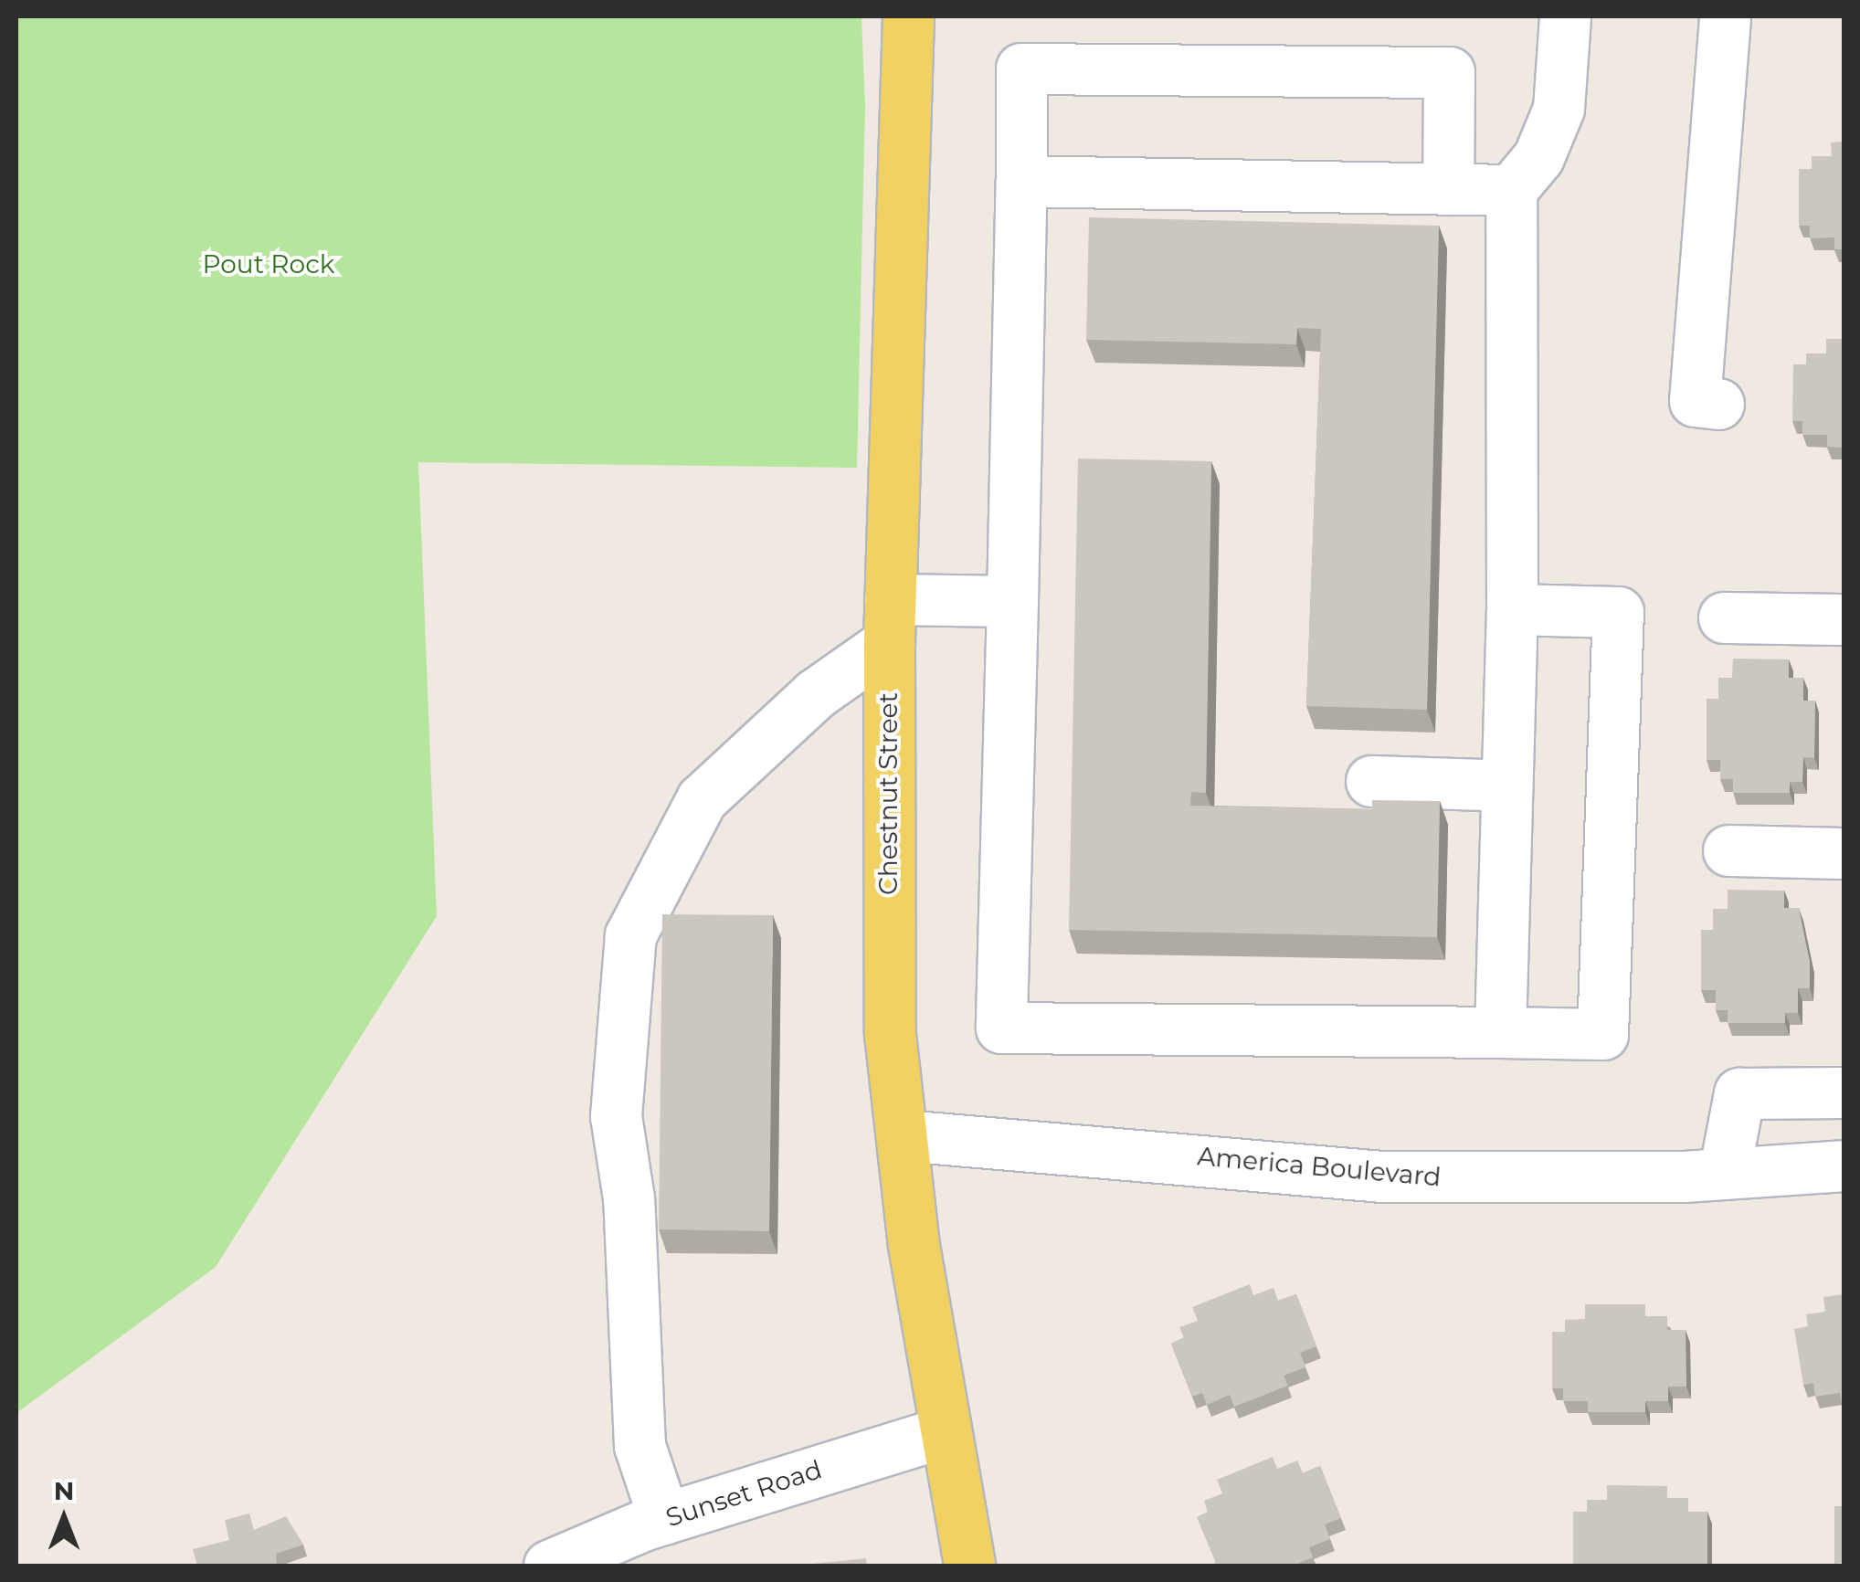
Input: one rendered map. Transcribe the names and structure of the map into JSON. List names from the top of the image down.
{
  "streets": {
    "main road": ["Chestnut Street"],
    "street": ["America Boulevard", "Sunset Road"]
  },
  "crossings": [
    ["Chestnut Street", "America Boulevard"],
    ["Chestnut Street", "Sunset Road"]
  ],
  "parks": ["Pout Rock"],
  "north": "top"
}
